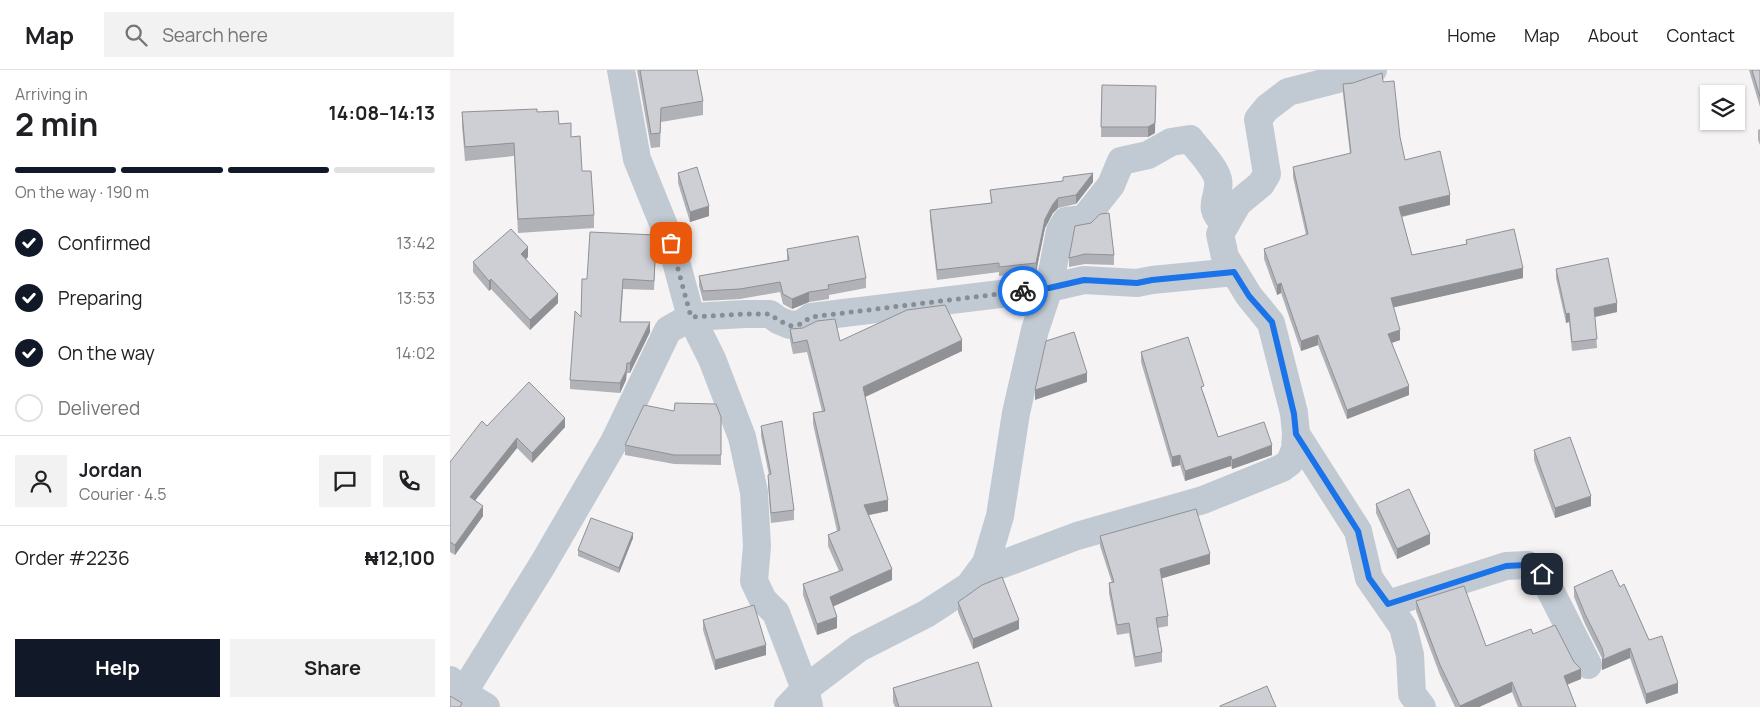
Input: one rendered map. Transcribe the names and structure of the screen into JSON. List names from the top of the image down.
{
  "page": {
    "header": "Map",
    "search": "Search here",
    "nav": [
      "Home",
      "Map",
      "About",
      "Contact"
    ],
    "heading": ["2 min", "Arriving in", "14:08–14:13"],
    "panel": [
      "Jordan",
      "Courier · 4.5",
      "Order #2236",
      "₦12,100"
    ],
    "bar": "On the way · 190 m",
    "list": [
      ["Confirmed", "13:42"],
      ["Preparing", "13:53"],
      ["On the way", "14:02"],
      "Delivered"
    ],
    "buttons": ["Help", "Share"]
  }
}
